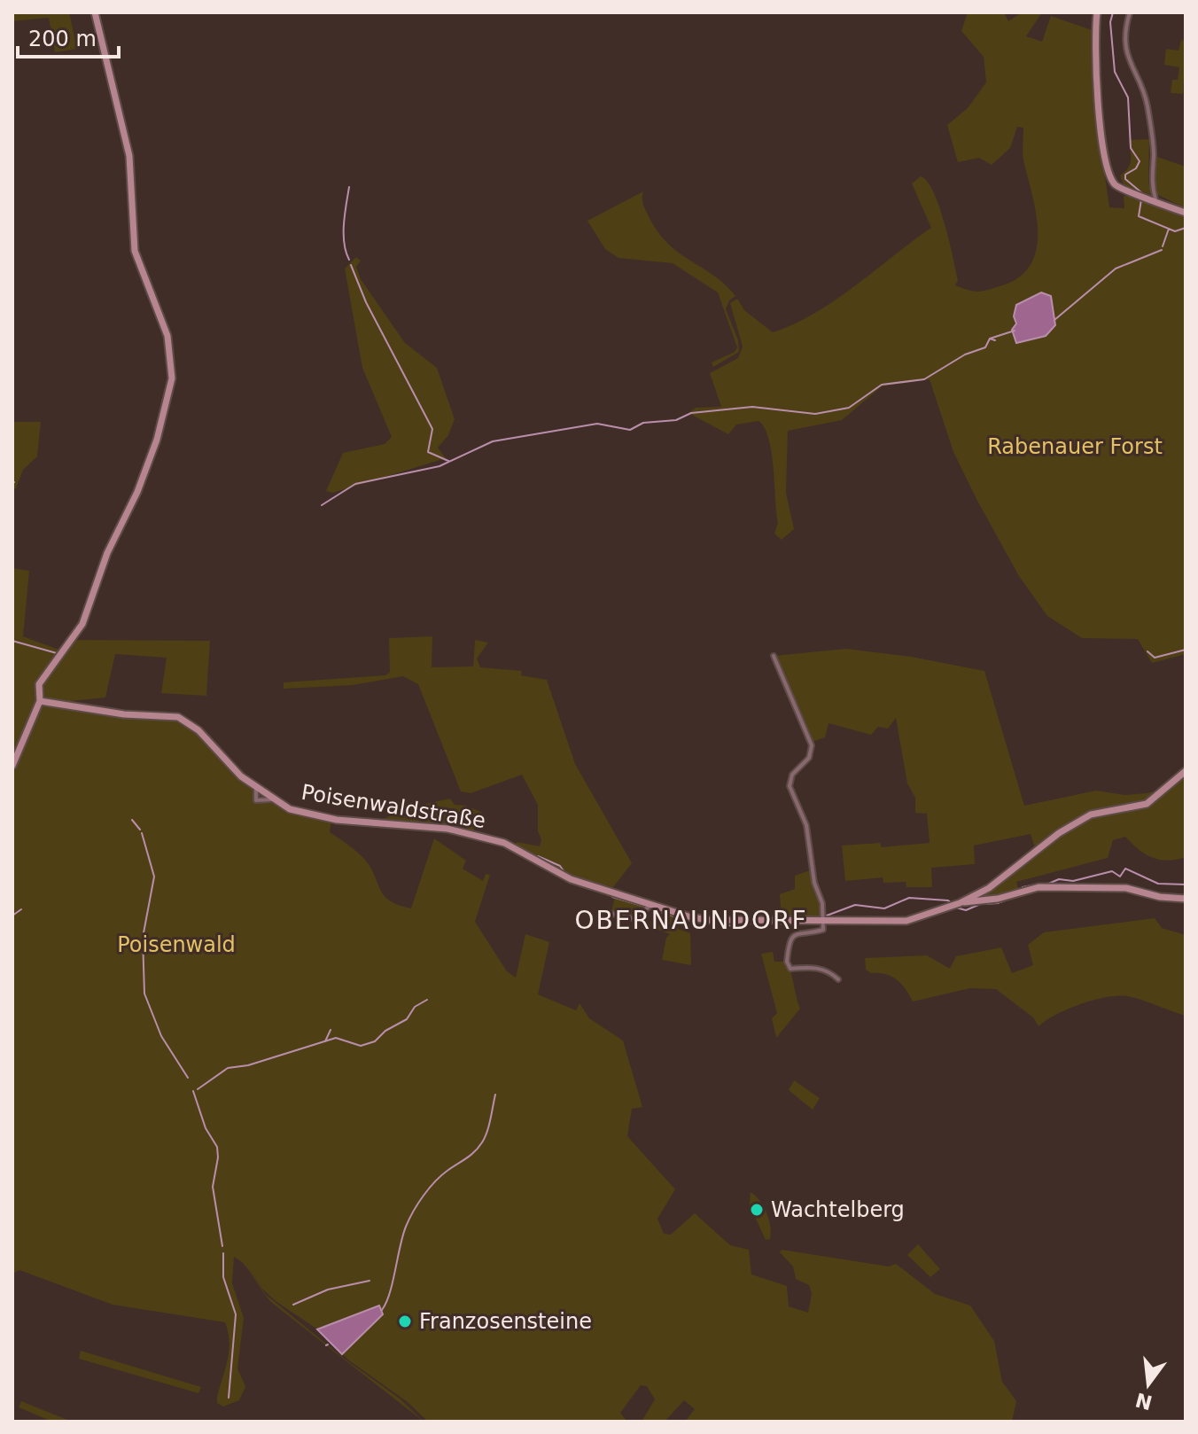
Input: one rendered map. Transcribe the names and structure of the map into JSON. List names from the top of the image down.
{
  "streets": {
    "street": ["Poisenwaldstraße"]
  },
  "districts": ["OBERNAUNDORF"],
  "parks": ["Rabenauer Forst", "Poisenwald"],
  "places": ["Wachtelberg", "Franzosensteine"],
  "scale_bar": "200 m",
  "north": "bottom"
}
